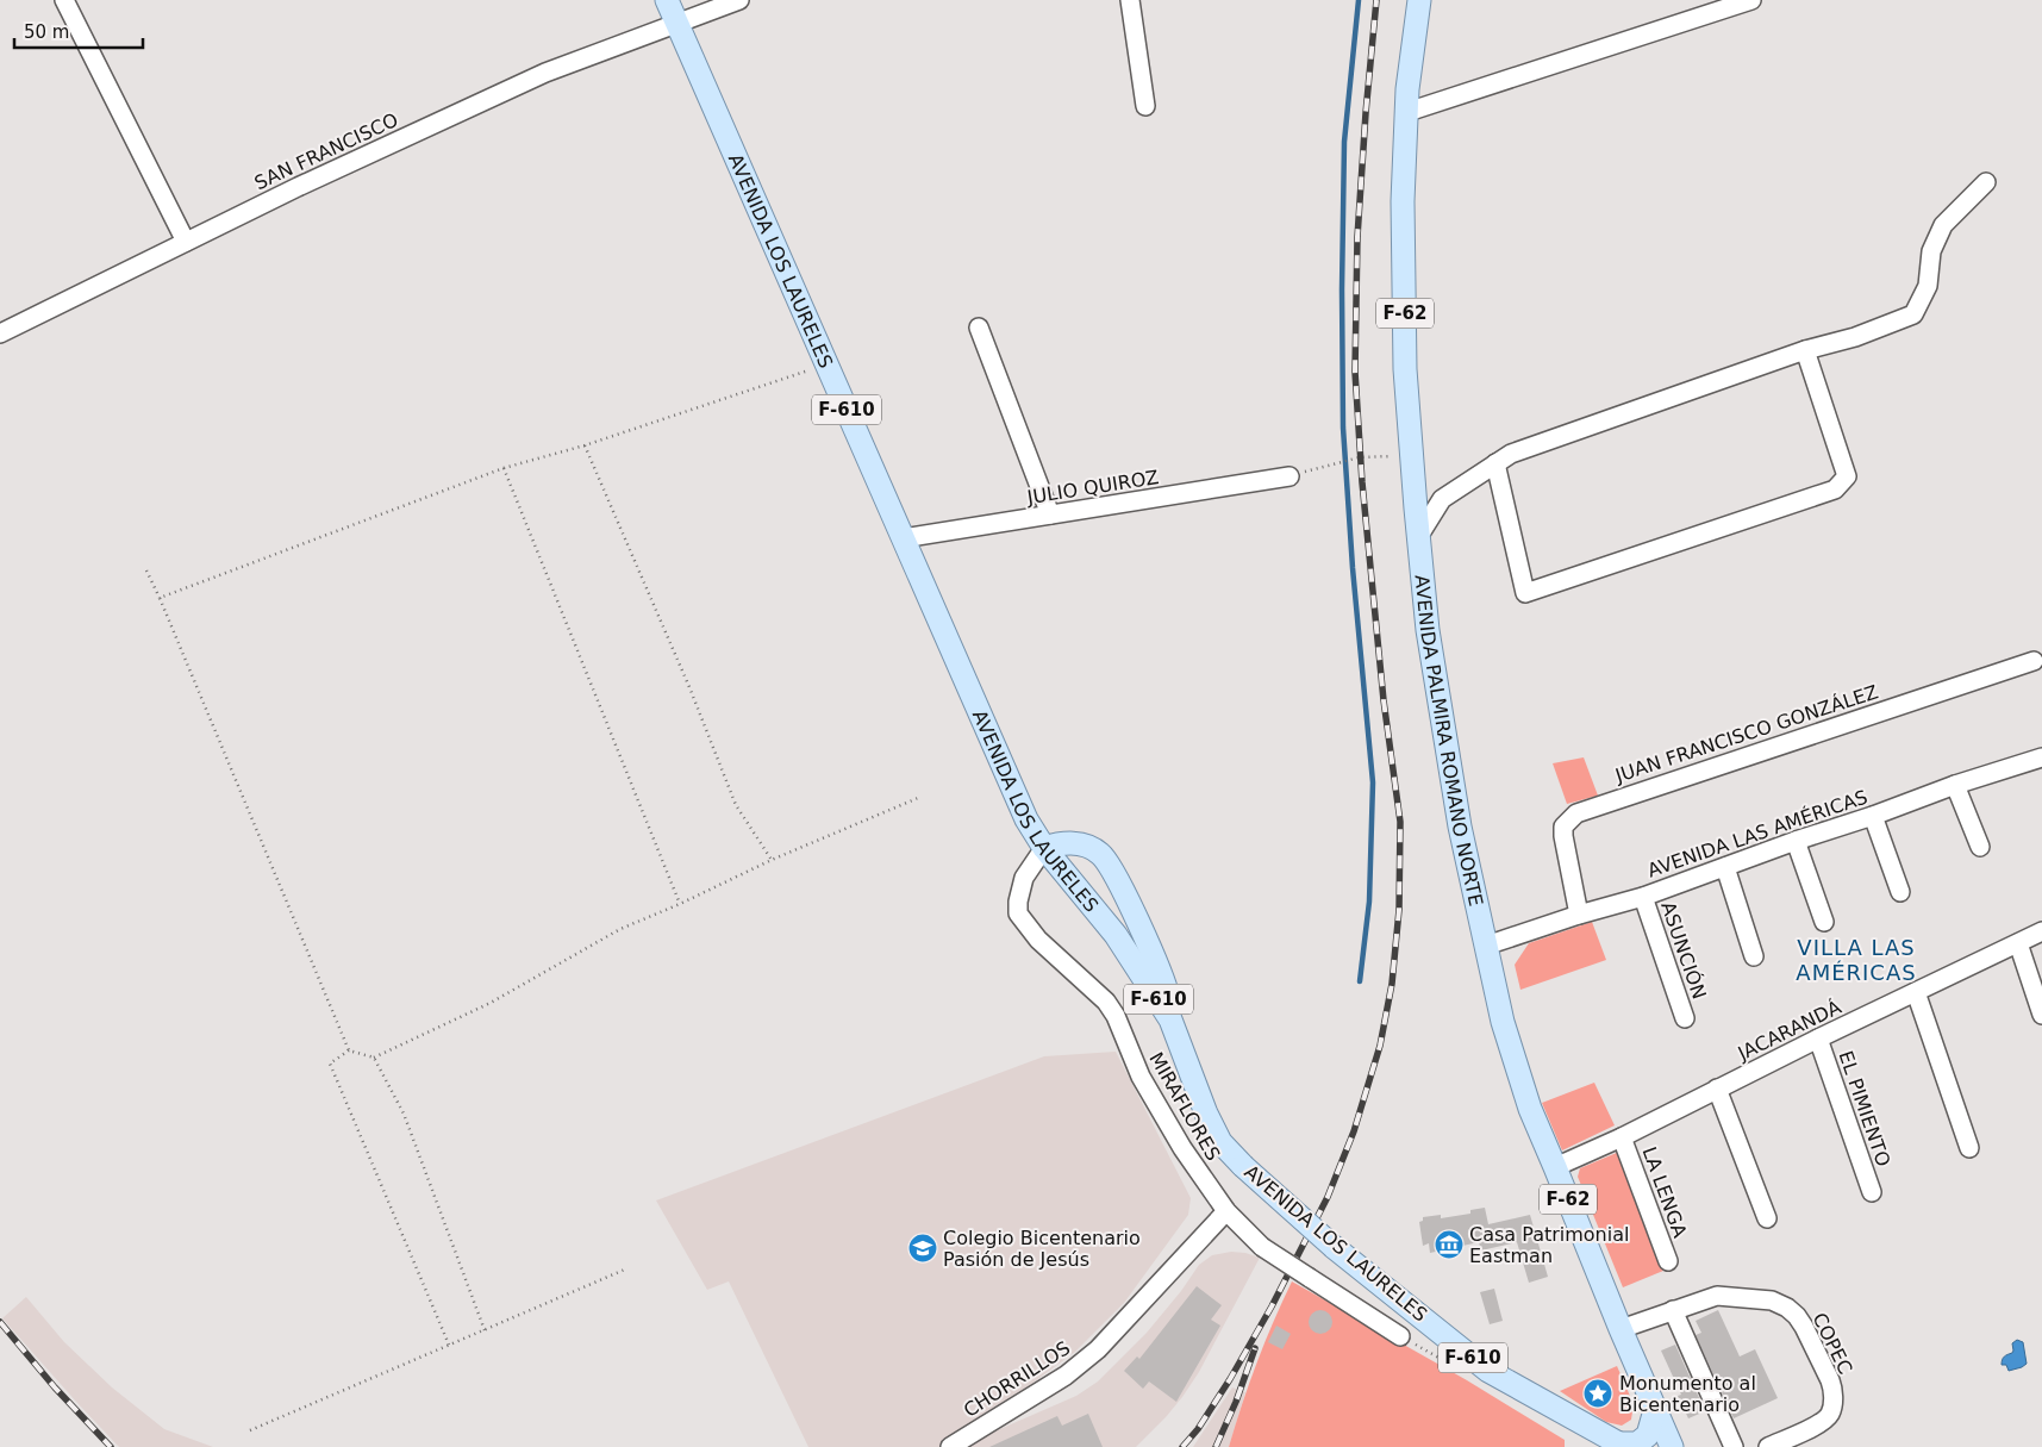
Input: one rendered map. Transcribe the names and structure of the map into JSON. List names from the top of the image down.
{
  "streets": {
    "main road": [
      "AVENIDA LOS LAURELES",
      "F-62",
      "F-610",
      "AVENIDA PALMIRA ROMANO NORTE"
    ],
    "street": [
      "SAN FRANCISCO",
      "JULIO QUIROZ",
      "JUAN FRANCISCO GONZÁLEZ",
      "AVENIDA LAS AMÉRICAS",
      "ASUNCIÓN",
      "JACARANDÁ",
      "MIRAFLORES",
      "EL PIMIENTO",
      "LA LENGA",
      "COPEC",
      "CHORRILLOS"
    ]
  },
  "crossings": [
    ["SAN FRANCISCO", "AVENIDA LOS LAURELES"],
    ["AVENIDA LOS LAURELES", "JULIO QUIROZ"],
    ["AVENIDA LOS LAURELES", "MIRAFLORES"],
    ["JUAN FRANCISCO GONZÁLEZ", "AVENIDA LAS AMÉRICAS"],
    ["AVENIDA PALMIRA ROMANO NORTE", "AVENIDA LAS AMÉRICAS"],
    ["AVENIDA PALMIRA ROMANO NORTE", "JACARANDÁ"],
    ["AVENIDA PALMIRA ROMANO NORTE", "COPEC"],
    ["AVENIDA LAS AMÉRICAS", "ASUNCIÓN"],
    ["JACARANDÁ", "EL PIMIENTO"],
    ["JACARANDÁ", "LA LENGA"],
    ["MIRAFLORES", "CHORRILLOS"]
  ],
  "districts": ["VILLA LAS AMÉRICAS"],
  "places": {
    "museum": ["Casa Patrimonial Eastman"],
    "school or university": ["Colegio Bicentenario Pasión de Jesús"],
    "place": ["Monumento al Bicentenario"]
  },
  "scale_bar": "50 m"
}
